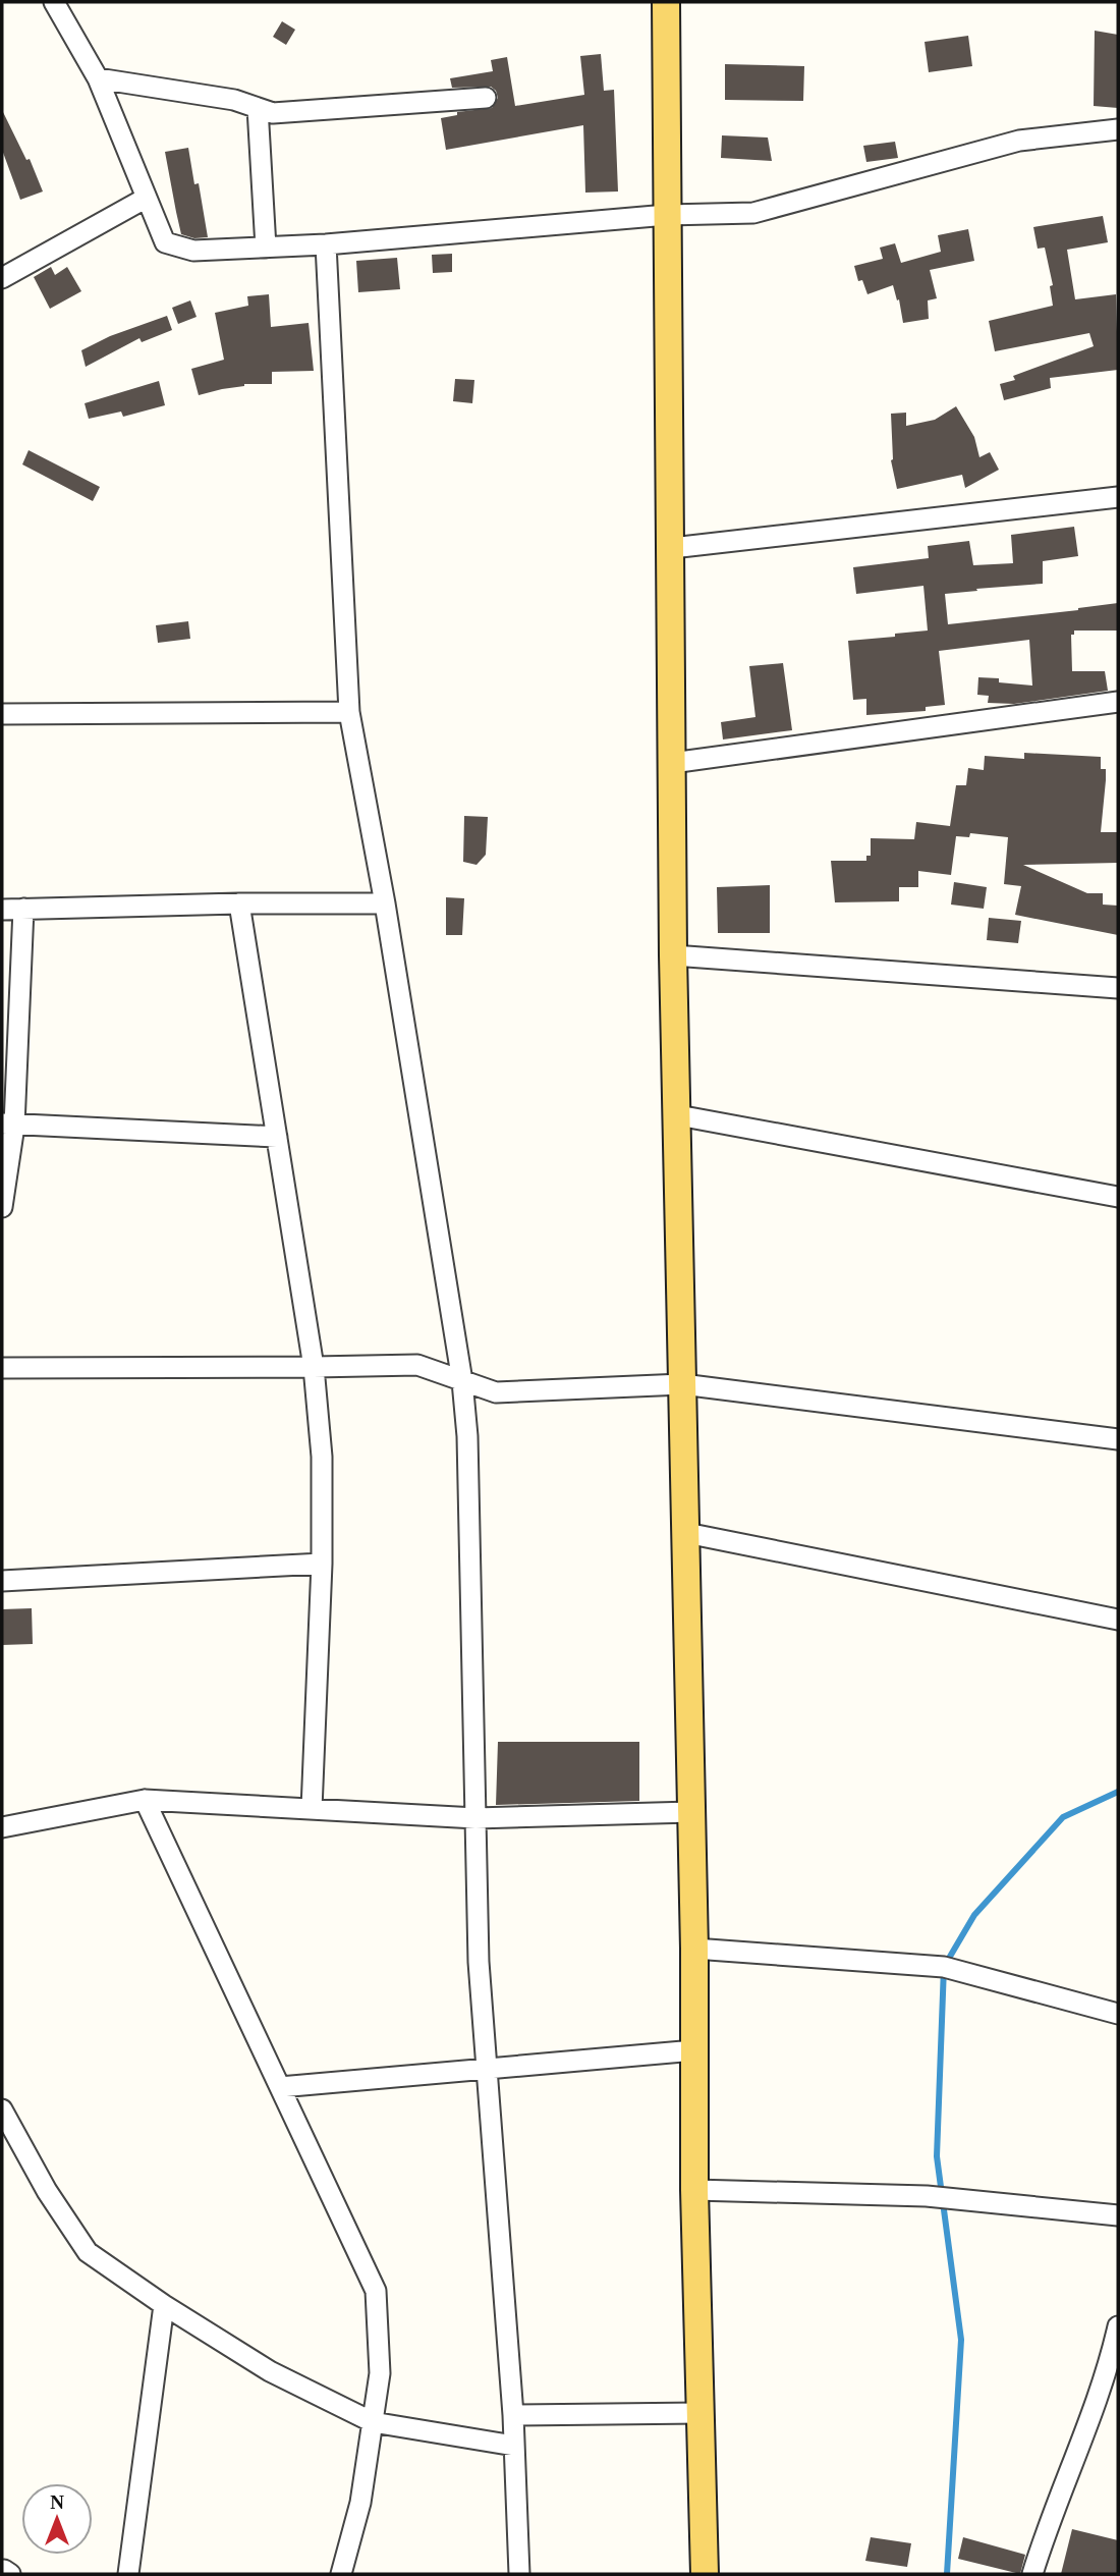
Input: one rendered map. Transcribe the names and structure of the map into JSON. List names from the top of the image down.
{
  "north": "top"
}
